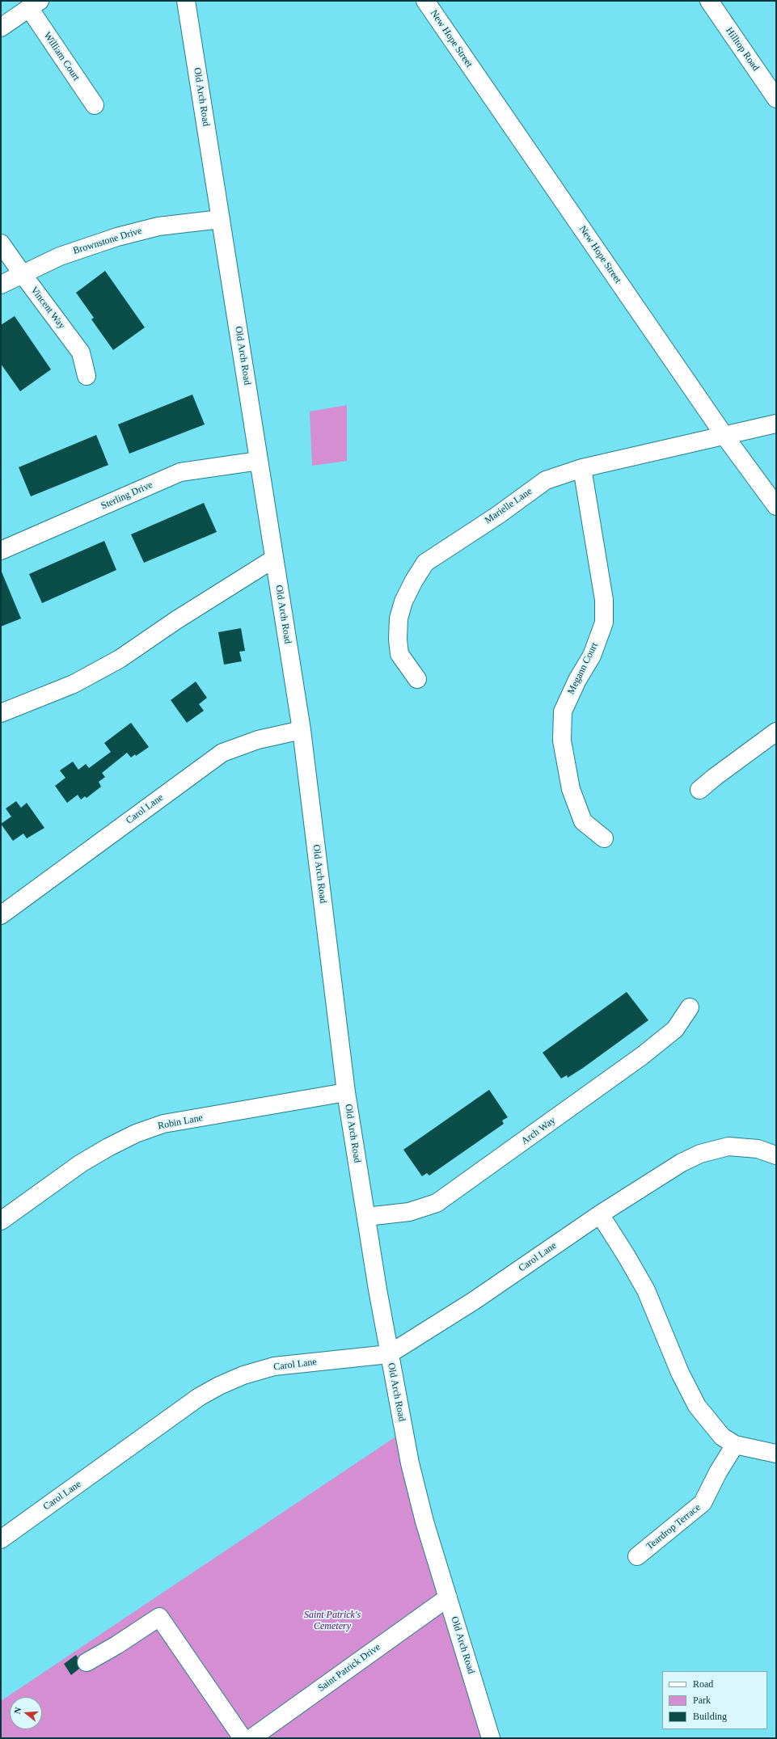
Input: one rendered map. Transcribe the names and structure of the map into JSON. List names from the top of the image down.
{
  "streets": {
    "street": [
      "New Hope Street",
      "Hilltop Road",
      "William Court",
      "Old Arch Road",
      "Brownstone Drive",
      "Vincent Way",
      "Sterling Drive",
      "Marielle Lane",
      "Megann Court",
      "Carol Lane",
      "Robin Lane",
      "Arch Way",
      "Teardrop Terrace",
      "Saint Patrick Drive"
    ]
  },
  "crossings": [
    ["New Hope Street", "Marielle Lane"],
    ["Old Arch Road", "Brownstone Drive"],
    ["Old Arch Road", "Sterling Drive"],
    ["Old Arch Road", "Carol Lane"],
    ["Old Arch Road", "Robin Lane"],
    ["Old Arch Road", "Arch Way"],
    ["Old Arch Road", "Saint Patrick Drive"],
    ["Brownstone Drive", "Vincent Way"],
    ["Marielle Lane", "Megann Court"]
  ],
  "parks": ["Saint Patrick's Cemetery"],
  "legend": ["Road", "Park", "Building"],
  "north": "left"
}
